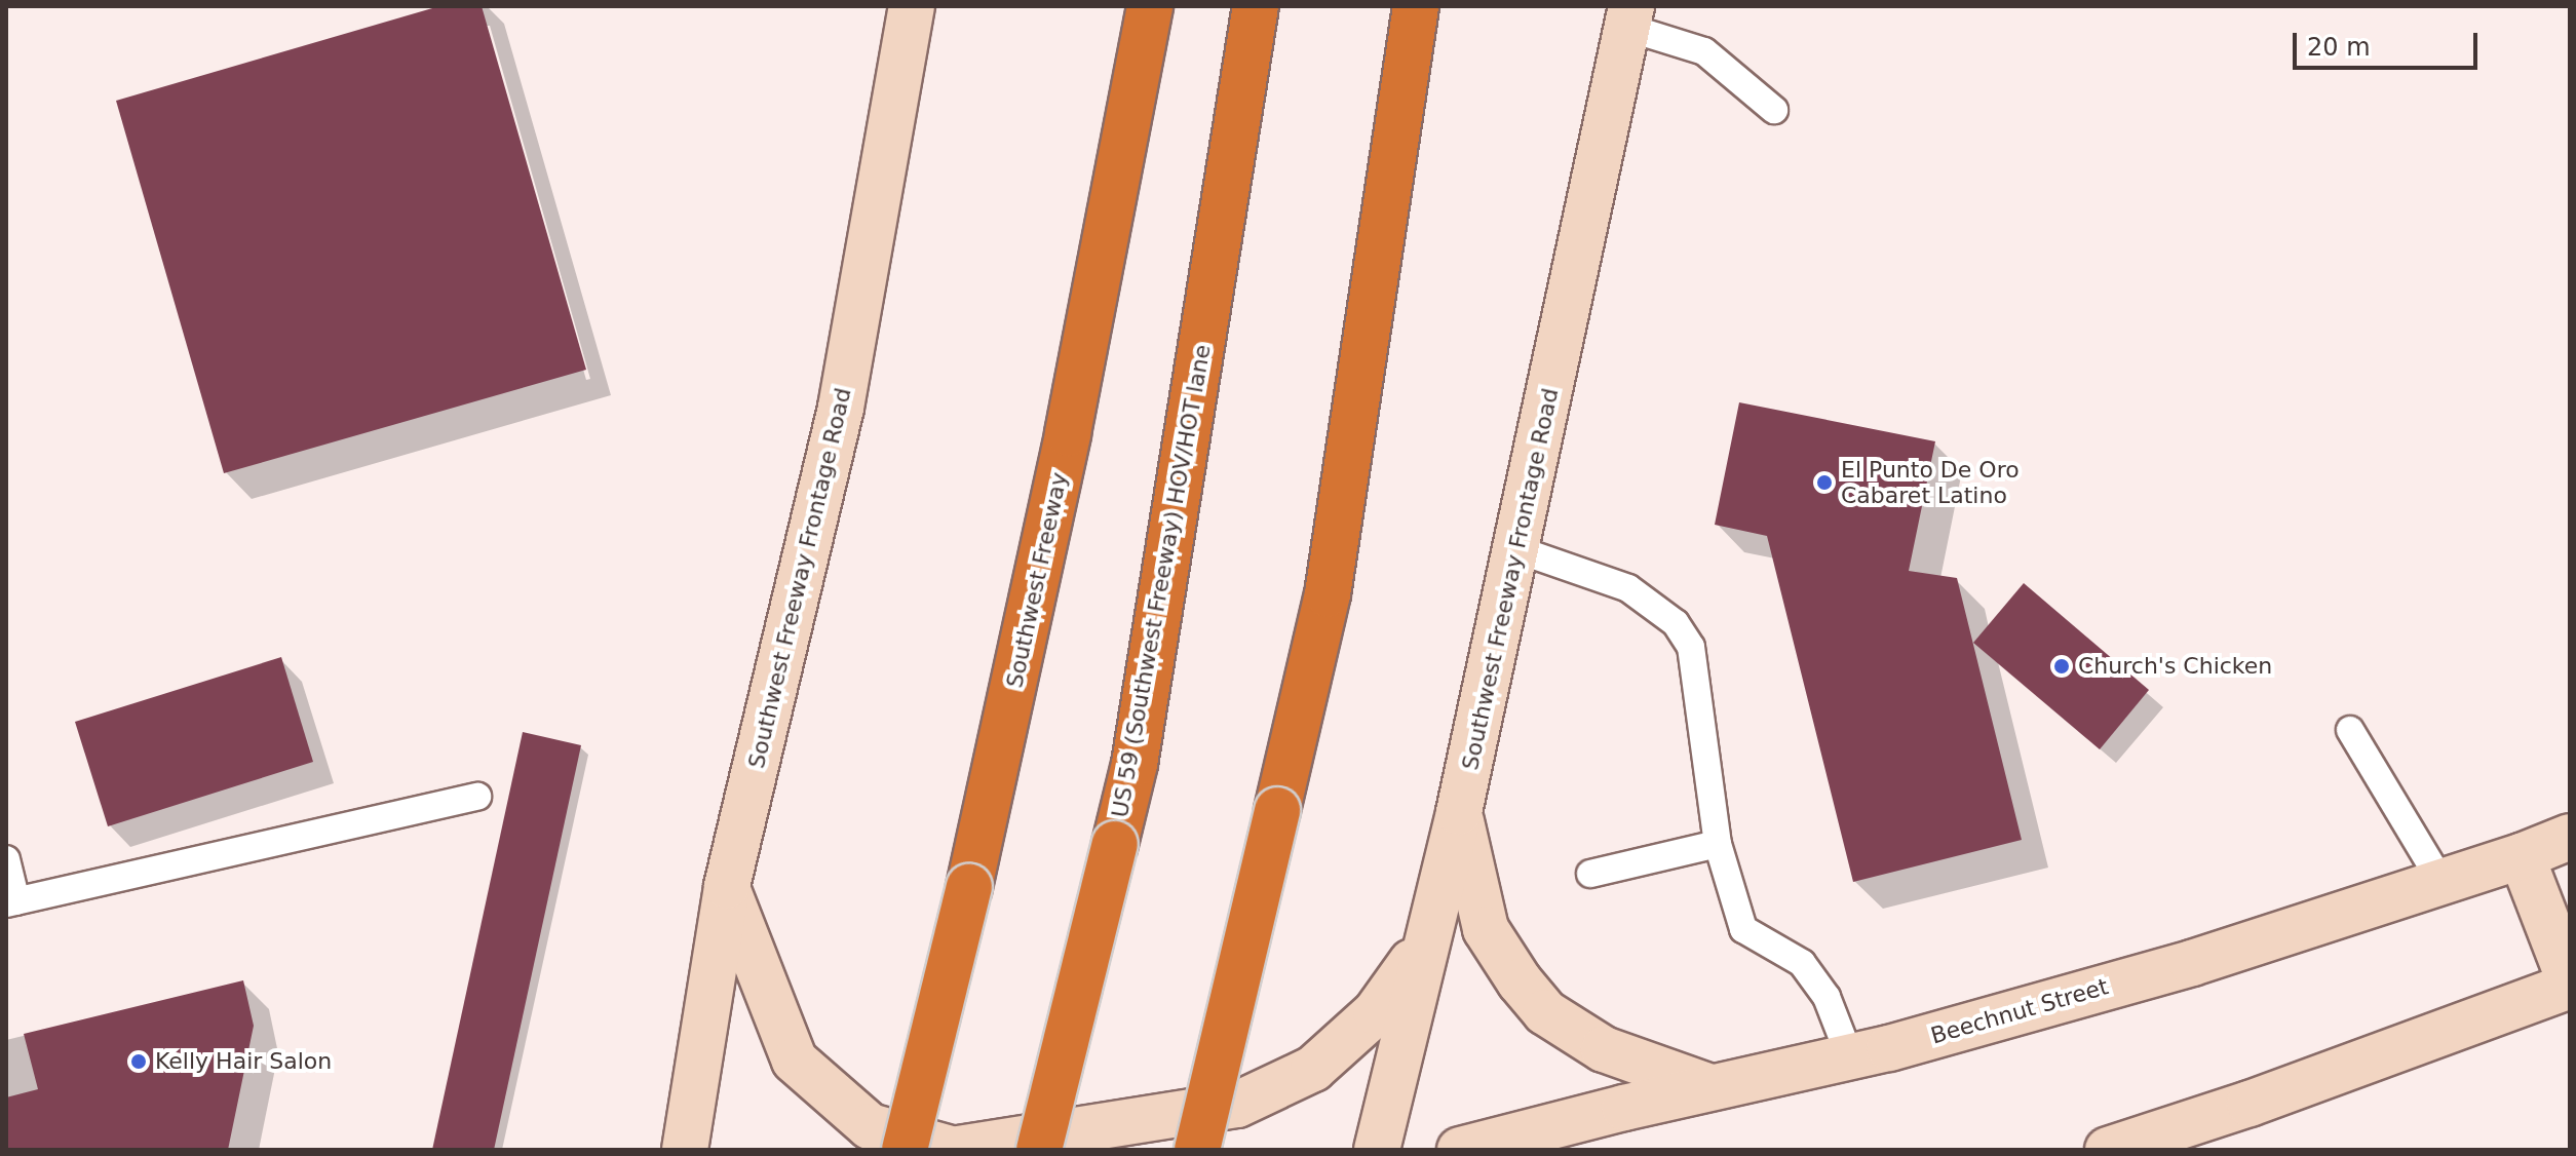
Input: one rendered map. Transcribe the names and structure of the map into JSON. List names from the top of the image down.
{
  "streets": {
    "highway": ["Southwest Freeway", "US 59 (Southwest Freeway) HOV/HOT lane"],
    "main road": ["Southwest Freeway Frontage Road", "Beechnut Street"]
  },
  "places": ["El Punto De Oro Cabaret Latino", "Church's Chicken", "Kelly Hair Salon"],
  "scale_bar": "20 m"
}
